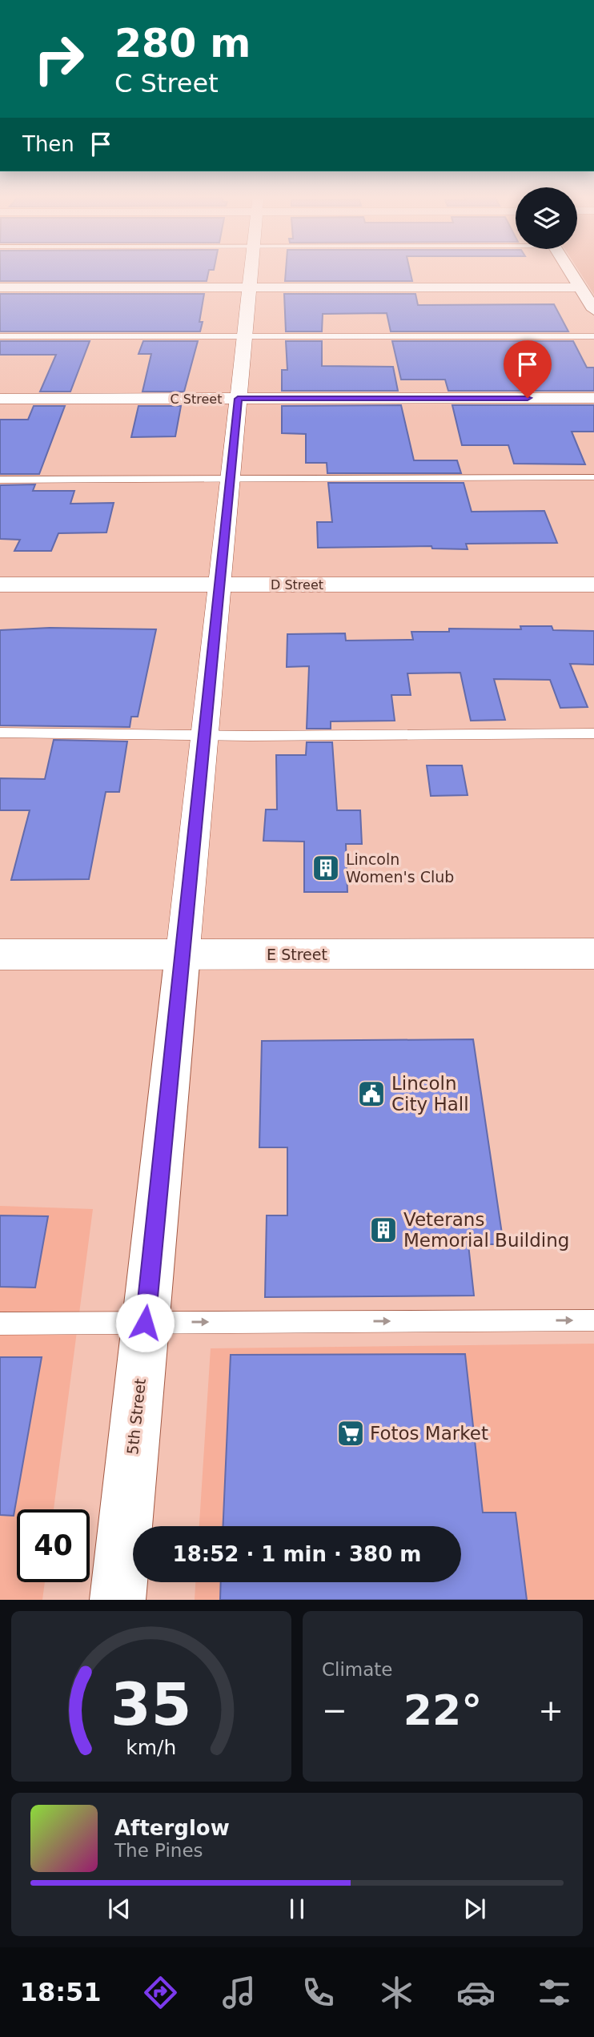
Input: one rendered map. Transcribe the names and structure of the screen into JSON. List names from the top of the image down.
{
  "streets": {
    "main road": ["5th Street"],
    "street": ["C Street", "D Street", "E Street"]
  },
  "crossings": [
    ["C Street", "5th Street"],
    ["D Street", "5th Street"],
    ["E Street", "5th Street"]
  ],
  "places": {
    "building": ["Lincoln Women's Club", "Veterans Memorial Building"],
    "public building": ["Lincoln City Hall"],
    "supermarket": ["Fotos Market"]
  },
  "page": {
    "turn": ["280 m", "C Street"],
    "then": "Then",
    "limit": "40",
    "trip": "18:52 · 1 min · 380 m",
    "tile": "Climate",
    "heat": ["−", "22°", "+"],
    "song": ["Afterglow", "The Pines"],
    "tabs": "18:51",
    "gauge": ["35", "km/h"]
  }
}
